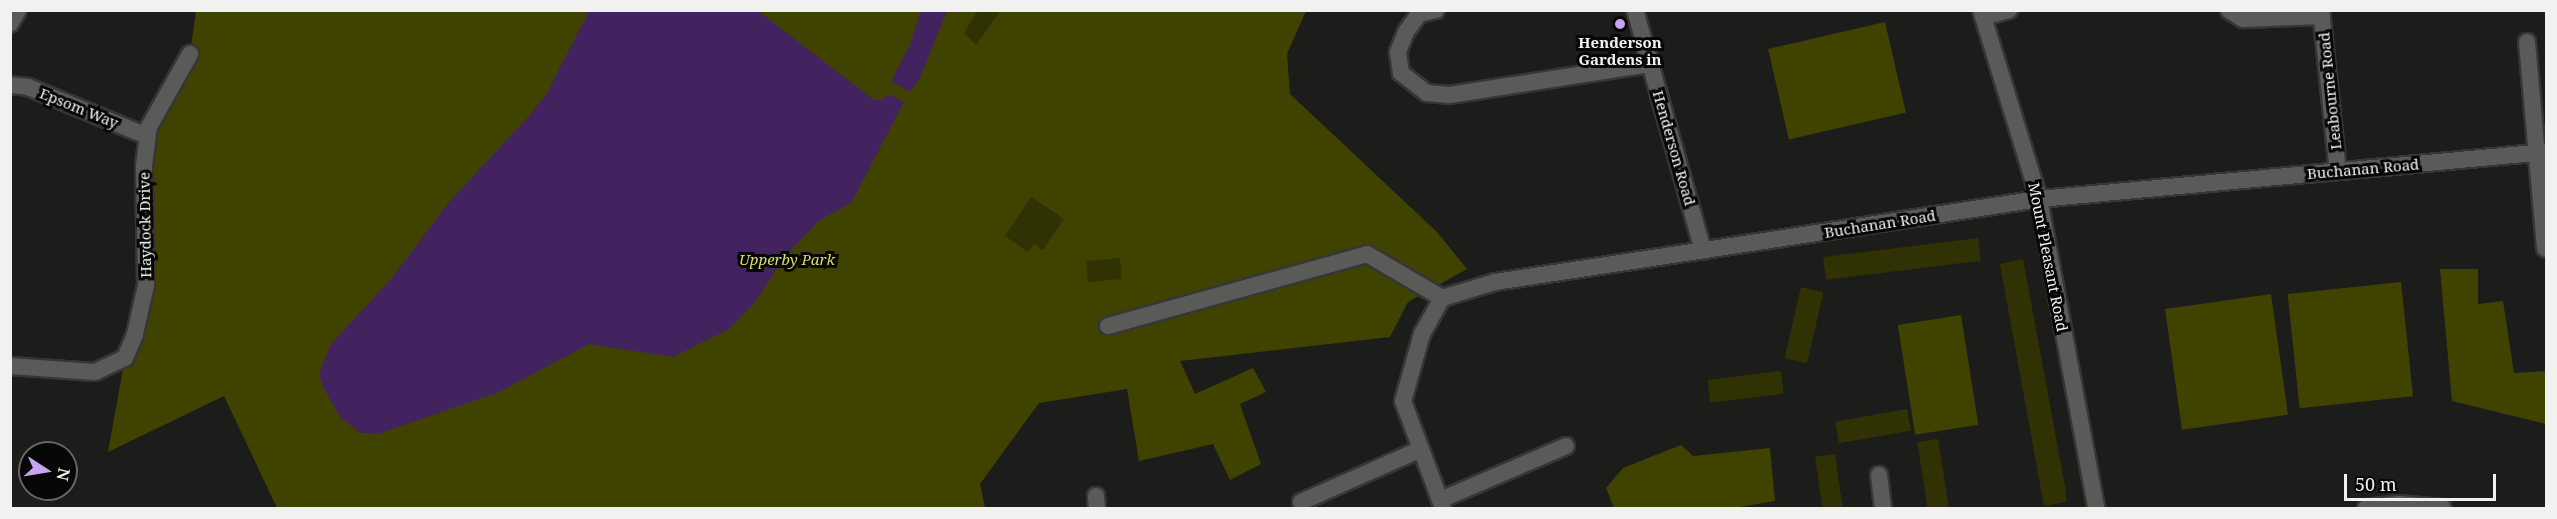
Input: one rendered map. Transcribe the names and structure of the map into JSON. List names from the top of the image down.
{
  "streets": {
    "street": [
      "Leabourne Road",
      "Epsom Way",
      "Henderson Road",
      "Buchanan Road",
      "Haydock Drive",
      "Mount Pleasant Road"
    ]
  },
  "crossings": [
    ["Leabourne Road", "Buchanan Road"],
    ["Epsom Way", "Haydock Drive"],
    ["Henderson Road", "Buchanan Road"],
    ["Buchanan Road", "Mount Pleasant Road"]
  ],
  "parks": ["Upperby Park"],
  "places": ["Henderson Gardens in"],
  "scale_bar": "50 m",
  "north": "right"
}
